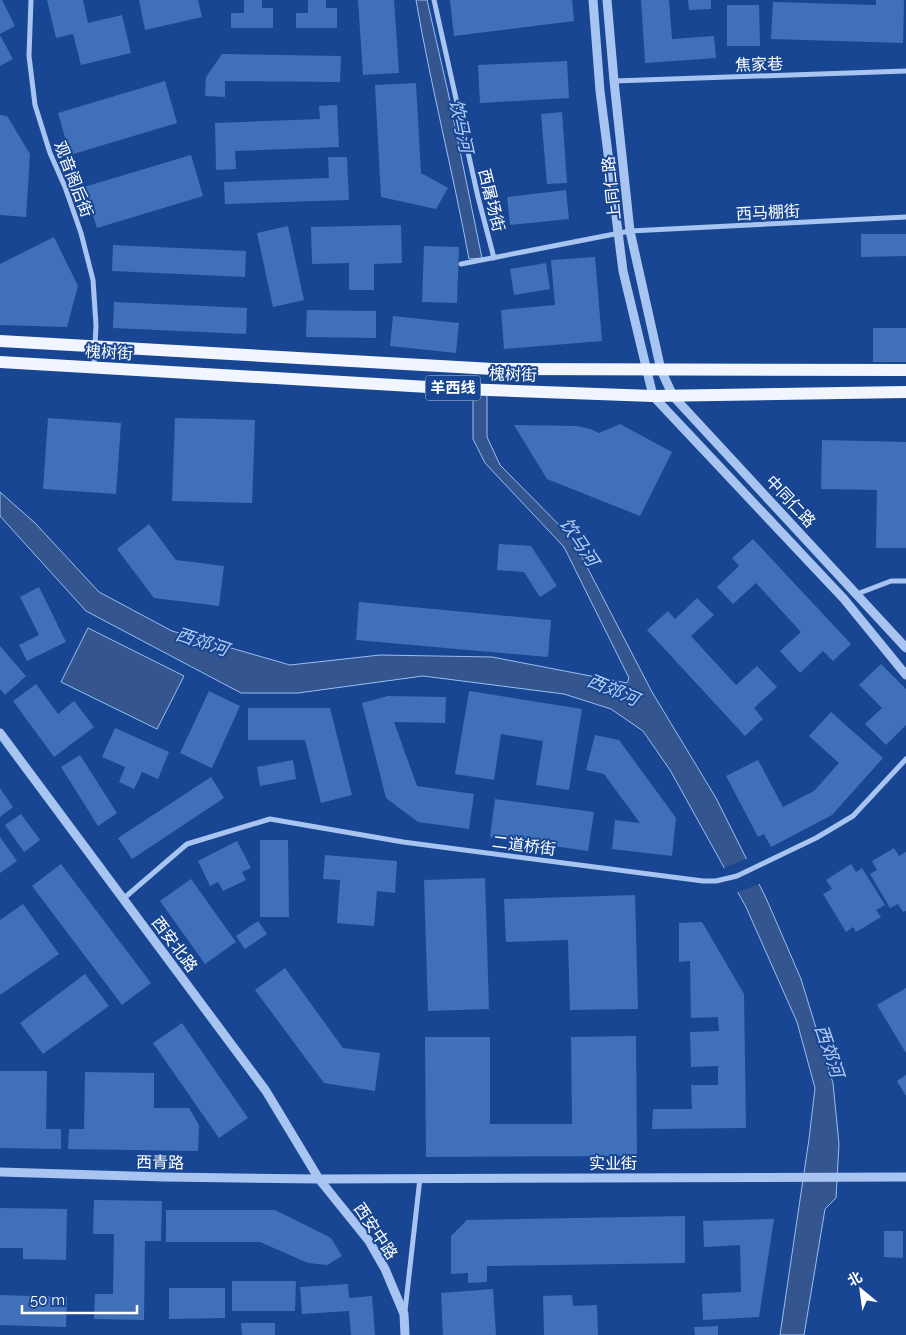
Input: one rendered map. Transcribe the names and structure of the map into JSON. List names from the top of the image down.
{
  "streets": {
    "main road": ["槐树街", "羊西线"],
    "street": [
      "焦家巷",
      "观音阁后街",
      "上同仁路",
      "西屠场街",
      "西马棚街",
      "中同仁路",
      "二道桥街",
      "西安北路",
      "西青路",
      "实业街",
      "西安中路"
    ]
  },
  "crossings": [
    ["焦家巷", "上同仁路"],
    ["观音阁后街", "槐树街"],
    ["上同仁路", "西马棚街"],
    ["上同仁路", "槐树街"],
    ["上同仁路", "中同仁路"],
    ["槐树街", "中同仁路"],
    ["二道桥街", "西安北路"],
    ["西安北路", "西青路"],
    ["西安北路", "实业街"],
    ["西安北路", "西安中路"],
    ["西青路", "实业街"],
    ["西青路", "西安中路"],
    ["实业街", "西安中路"]
  ],
  "water": ["饮马河", "西郊河"],
  "scale_bar": "50 m",
  "north": "top left"
}
